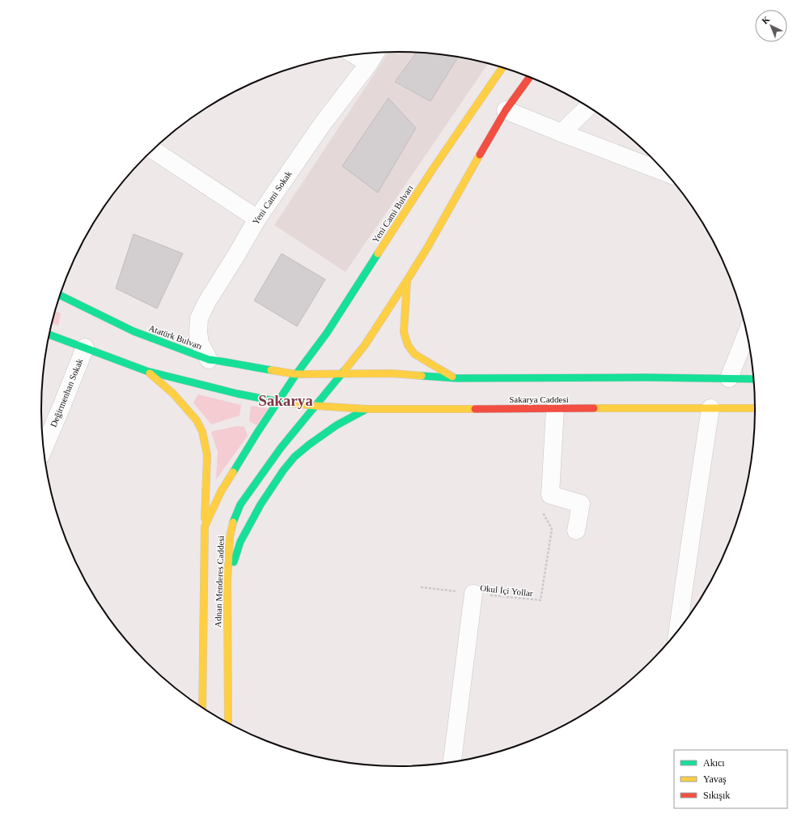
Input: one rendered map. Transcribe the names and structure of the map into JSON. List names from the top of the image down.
{
  "streets": {
    "main road": [
      "Yeni Cami Bulvarı",
      "Atatürk Bulvarı",
      "Sakarya Caddesi",
      "Adnan Menderes Caddesi"
    ],
    "street": ["Yeni Cami Sokak", "Değirmenhan Sokak"],
    "path": ["Okul İçi Yollar"]
  },
  "crossings": [
    ["Yeni Cami Sokak", "Atatürk Bulvarı"],
    ["Yeni Cami Bulvarı", "Atatürk Bulvarı"],
    ["Yeni Cami Bulvarı", "Sakarya Caddesi"],
    ["Yeni Cami Bulvarı", "Adnan Menderes Caddesi"],
    ["Atatürk Bulvarı", "Adnan Menderes Caddesi"],
    ["Sakarya Caddesi", "Adnan Menderes Caddesi"]
  ],
  "districts": ["Sakarya"],
  "legend": ["Akıcı", "Yavaş", "Sıkışık"],
  "north": "top left"
}
